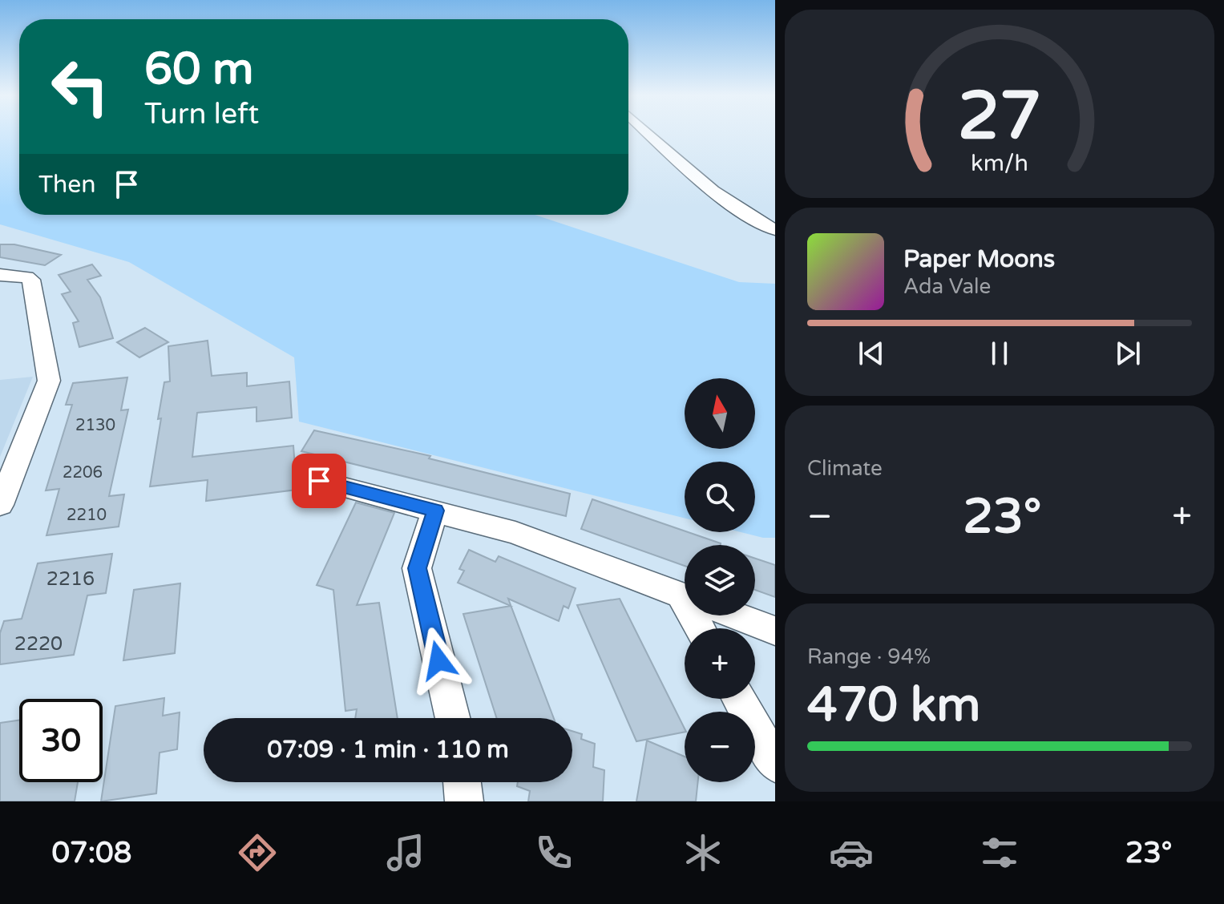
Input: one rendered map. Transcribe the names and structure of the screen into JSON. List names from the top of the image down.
{
  "house_numbers": [
    "2130",
    "2206",
    "2210",
    "2216",
    "2220"
  ],
  "north": "top",
  "page": {
    "turn": ["60 m", "Turn left"],
    "then": "Then",
    "song": ["Paper Moons", "Ada Vale"],
    "map_buttons": ["+", "−"],
    "tile": [
      "Climate",
      ["Range · 94%", "470 km"]
    ],
    "heat": ["−", "23°", "+"],
    "limit": "30",
    "trip": "07:09 · 1 min · 110 m",
    "tabs": ["07:08", "23°"],
    "gauge": ["27", "km/h"]
  }
}
